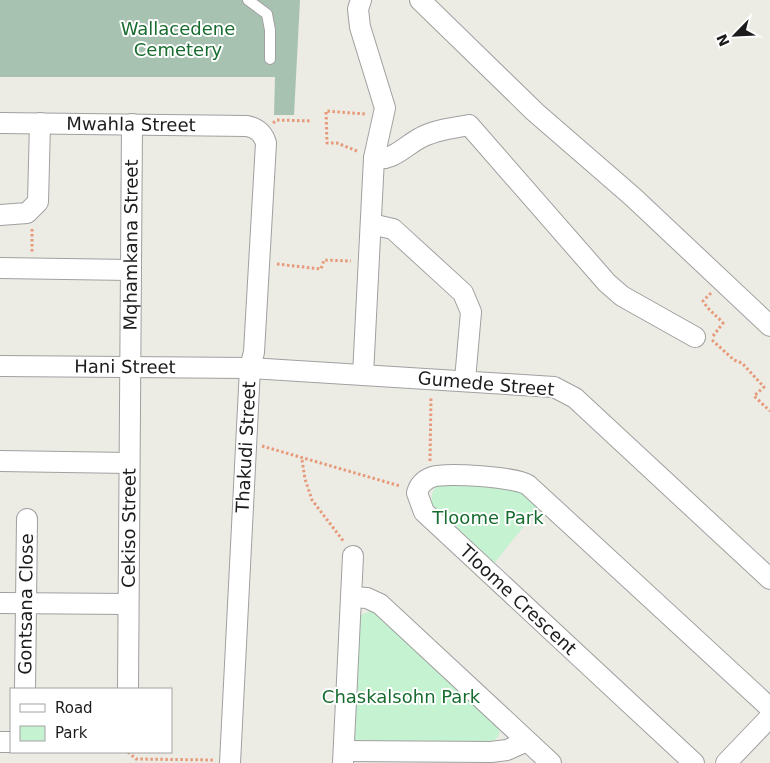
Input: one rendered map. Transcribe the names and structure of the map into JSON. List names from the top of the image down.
{
  "streets": {
    "street": [
      "Mwahla Street",
      "Mqhamkana Street",
      "Hani Street",
      "Gumede Street",
      "Thakudi Street",
      "Cekiso Street",
      "Tloome Crescent",
      "Gontsana Close"
    ]
  },
  "crossings": [
    ["Mwahla Street", "Mqhamkana Street"],
    ["Mwahla Street", "Thakudi Street"],
    ["Mqhamkana Street", "Hani Street"],
    ["Mqhamkana Street", "Cekiso Street"],
    ["Hani Street", "Gumede Street"],
    ["Hani Street", "Thakudi Street"],
    ["Hani Street", "Cekiso Street"],
    ["Gumede Street", "Thakudi Street"]
  ],
  "parks": ["Wallacedene Cemetery", "Tloome Park", "Chaskalsohn Park"],
  "legend": ["Road", "Park"],
  "north": "bottom left"
}
